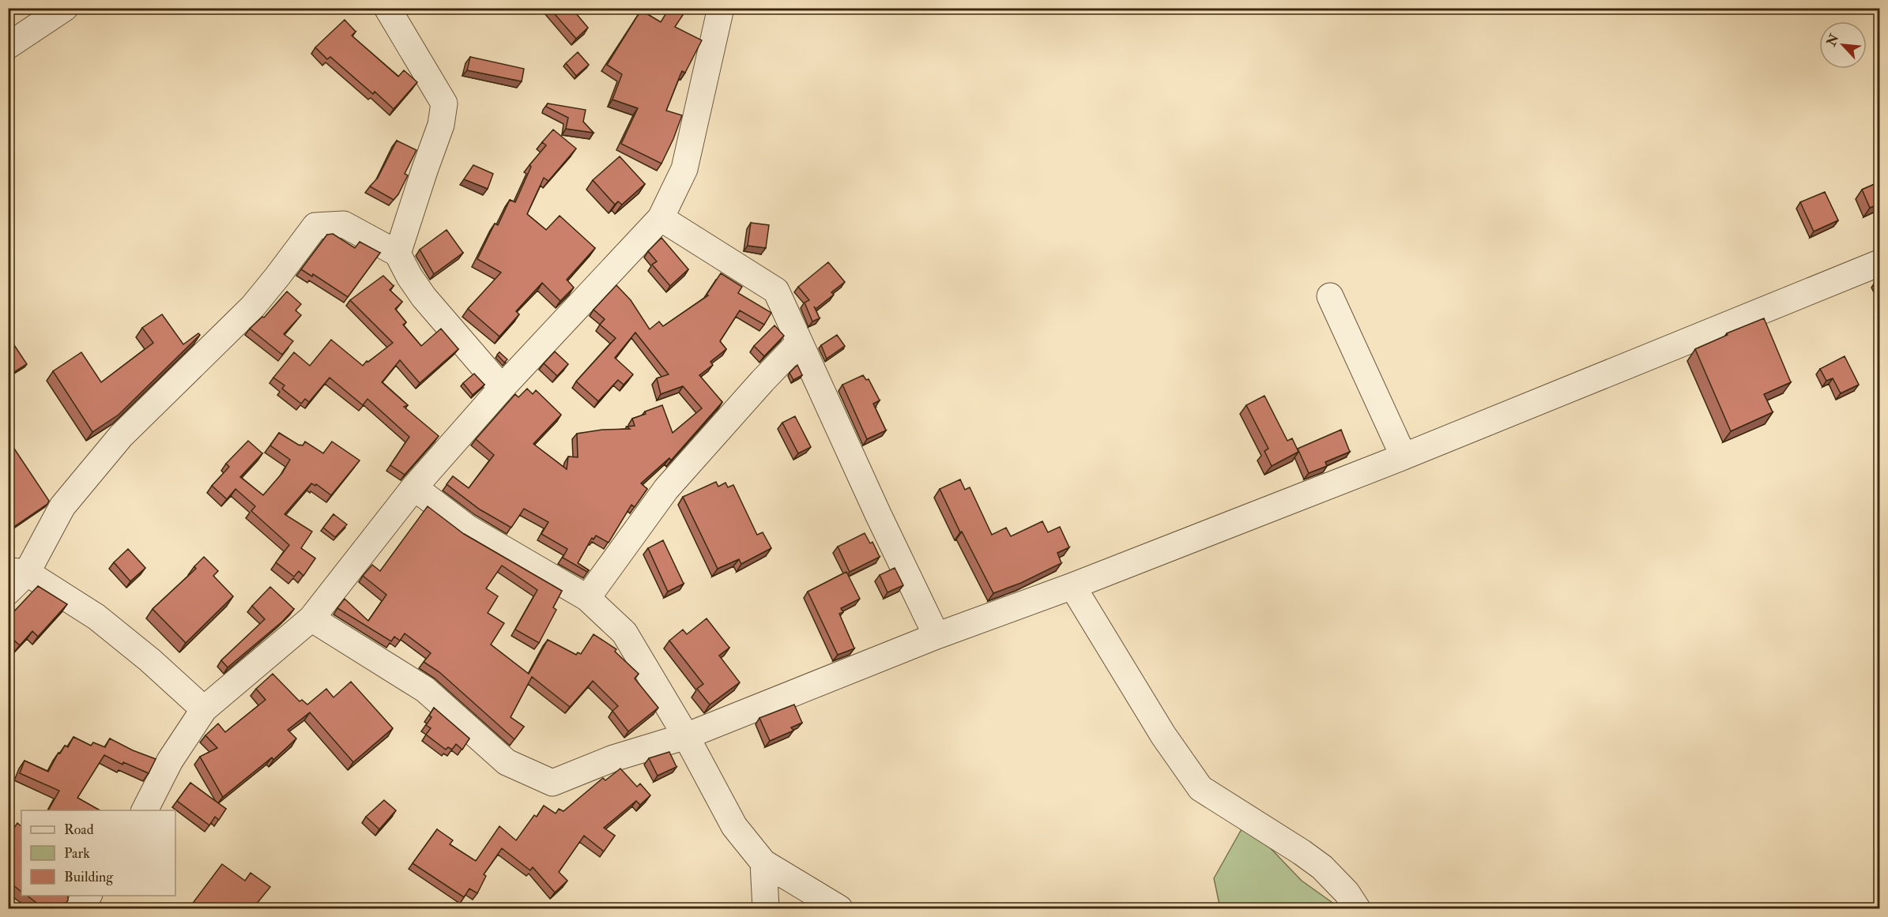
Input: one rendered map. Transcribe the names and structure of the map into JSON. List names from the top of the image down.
{
  "legend": ["Road", "Park", "Building"],
  "north": "top left"
}
